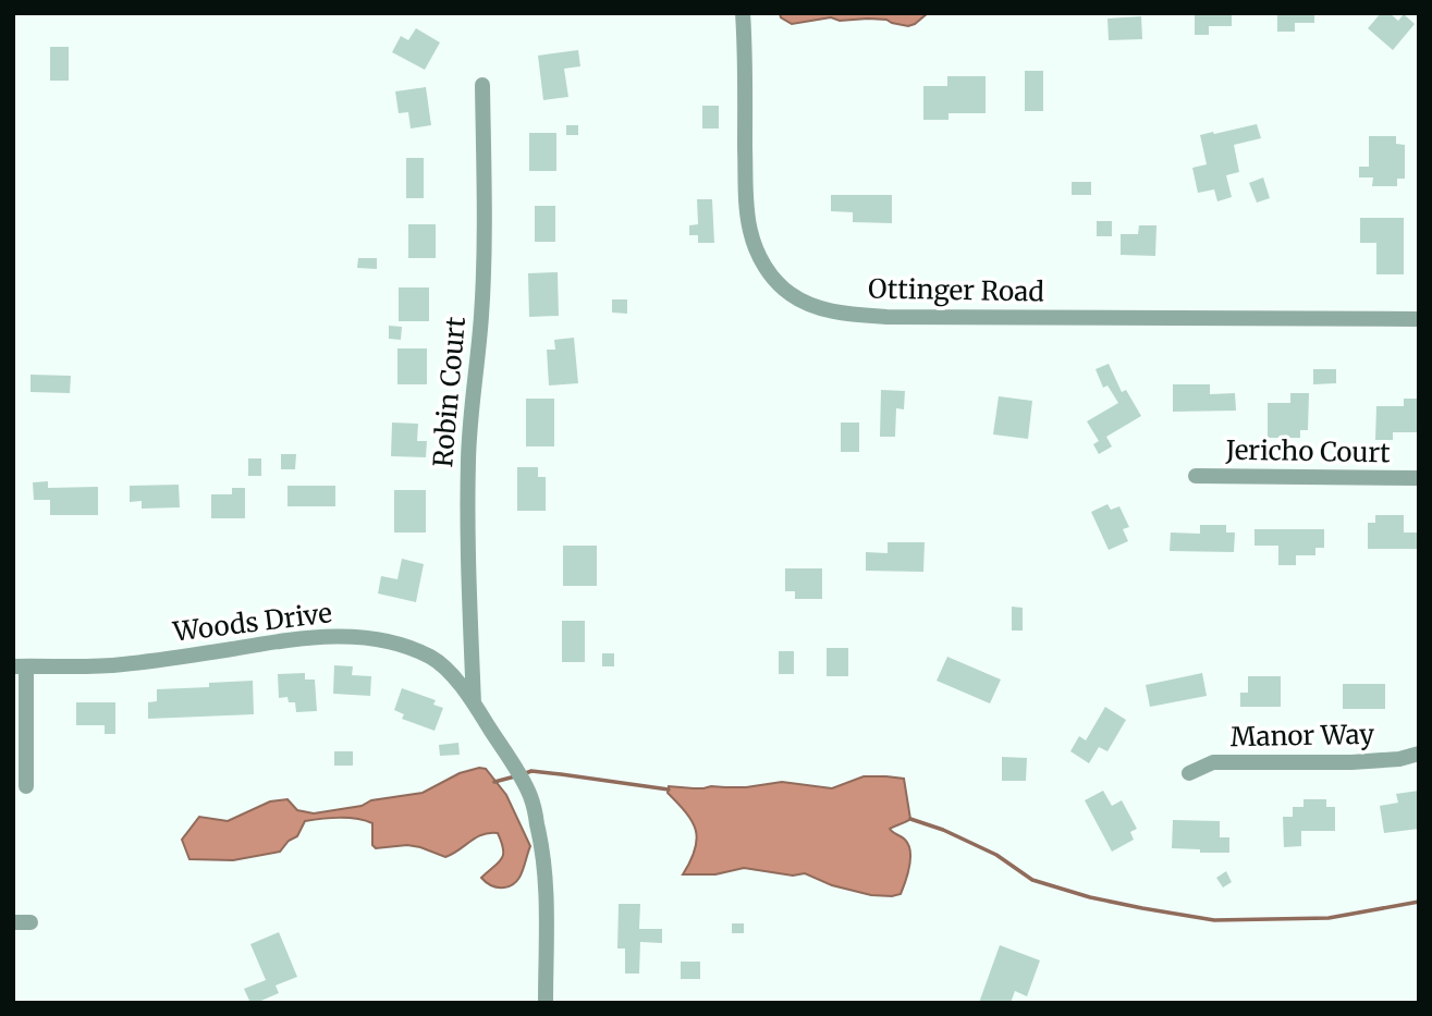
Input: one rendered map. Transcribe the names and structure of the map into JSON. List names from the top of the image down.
{
  "streets": {
    "street": [
      "Ottinger Road",
      "Robin Court",
      "Jericho Court",
      "Woods Drive",
      "Manor Way"
    ]
  },
  "crossings": [
    ["Robin Court", "Woods Drive"]
  ]
}
